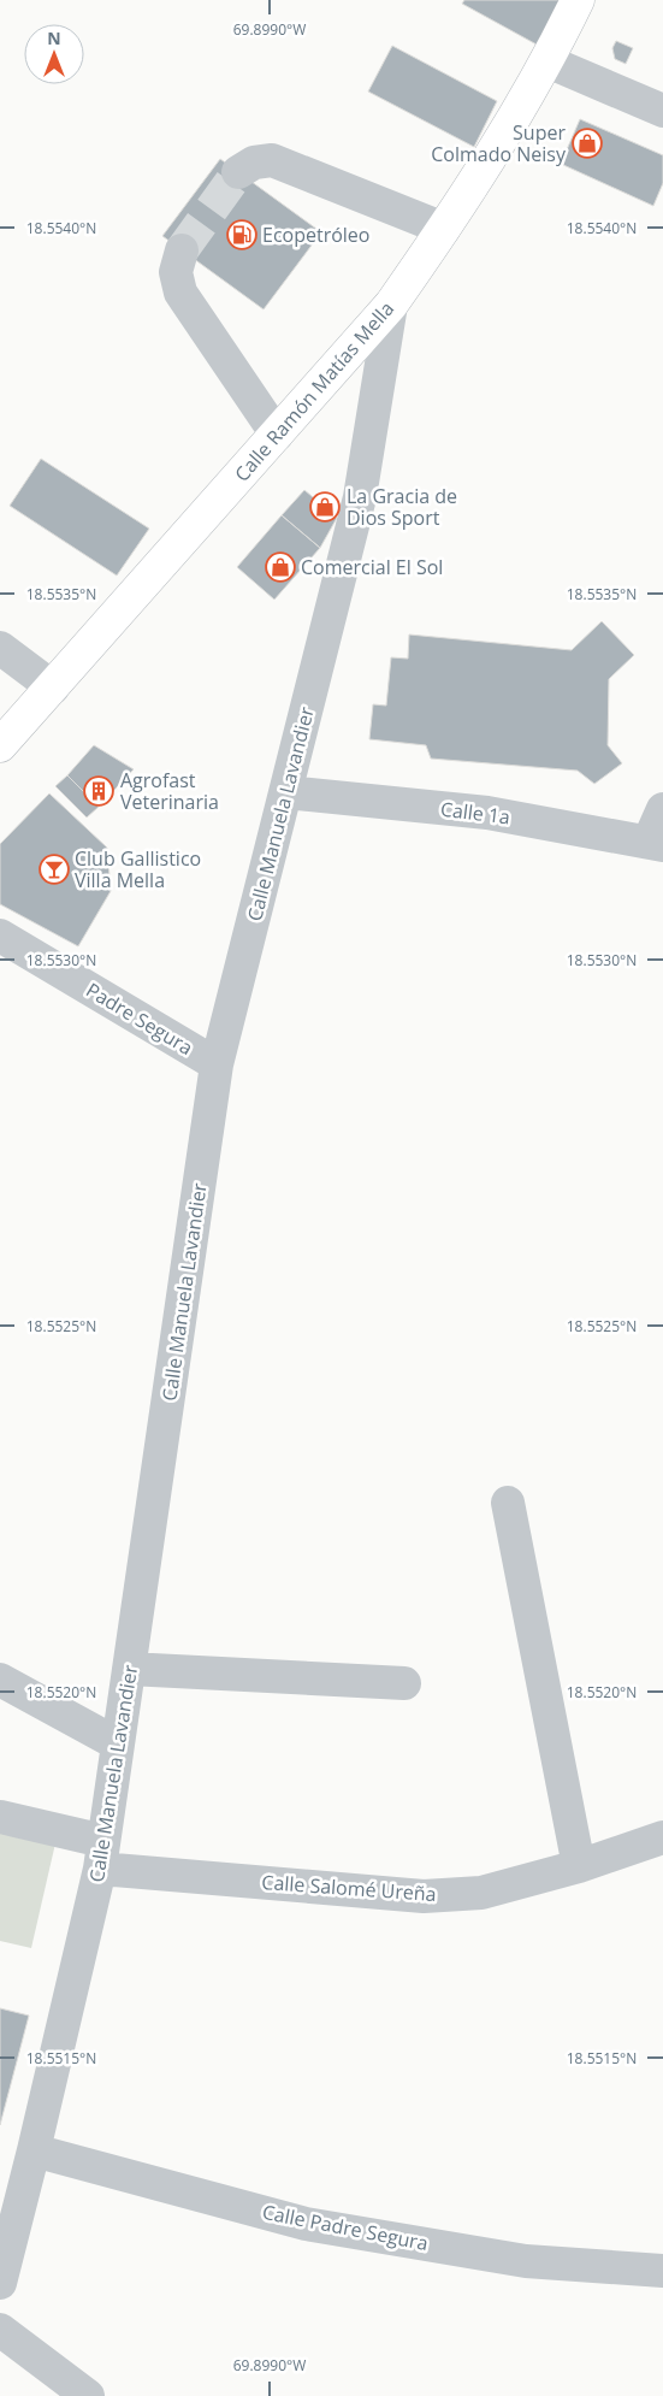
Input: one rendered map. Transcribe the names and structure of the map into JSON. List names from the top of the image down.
{
  "streets": {
    "main road": ["Calle Ramón Matías Mella"],
    "street": [
      "Calle 1a",
      "Calle Manuela Lavandier",
      "Padre Segura",
      "Calle Salomé Ureña",
      "Calle Padre Segura"
    ]
  },
  "crossings": [
    ["Calle Ramón Matías Mella", "Calle Manuela Lavandier"],
    ["Calle 1a", "Calle Manuela Lavandier"],
    ["Calle Manuela Lavandier", "Padre Segura"],
    ["Calle Manuela Lavandier", "Calle Salomé Ureña"],
    ["Calle Manuela Lavandier", "Calle Padre Segura"]
  ],
  "places": {
    "shop": ["Super Colmado Neisy", "La Gracia de Dios Sport", "Comercial El Sol"],
    "fuel station": ["Ecopetróleo"],
    "building": ["Agrofast Veterinaria"],
    "bar": ["Club Gallistico Villa Mella"]
  },
  "north": "top",
  "coordinates": [
    "69.8990°W",
    "18.5540°N",
    "18.5535°N",
    "18.5530°N",
    "18.5525°N",
    "18.5520°N",
    "18.5515°N"
  ]
}
